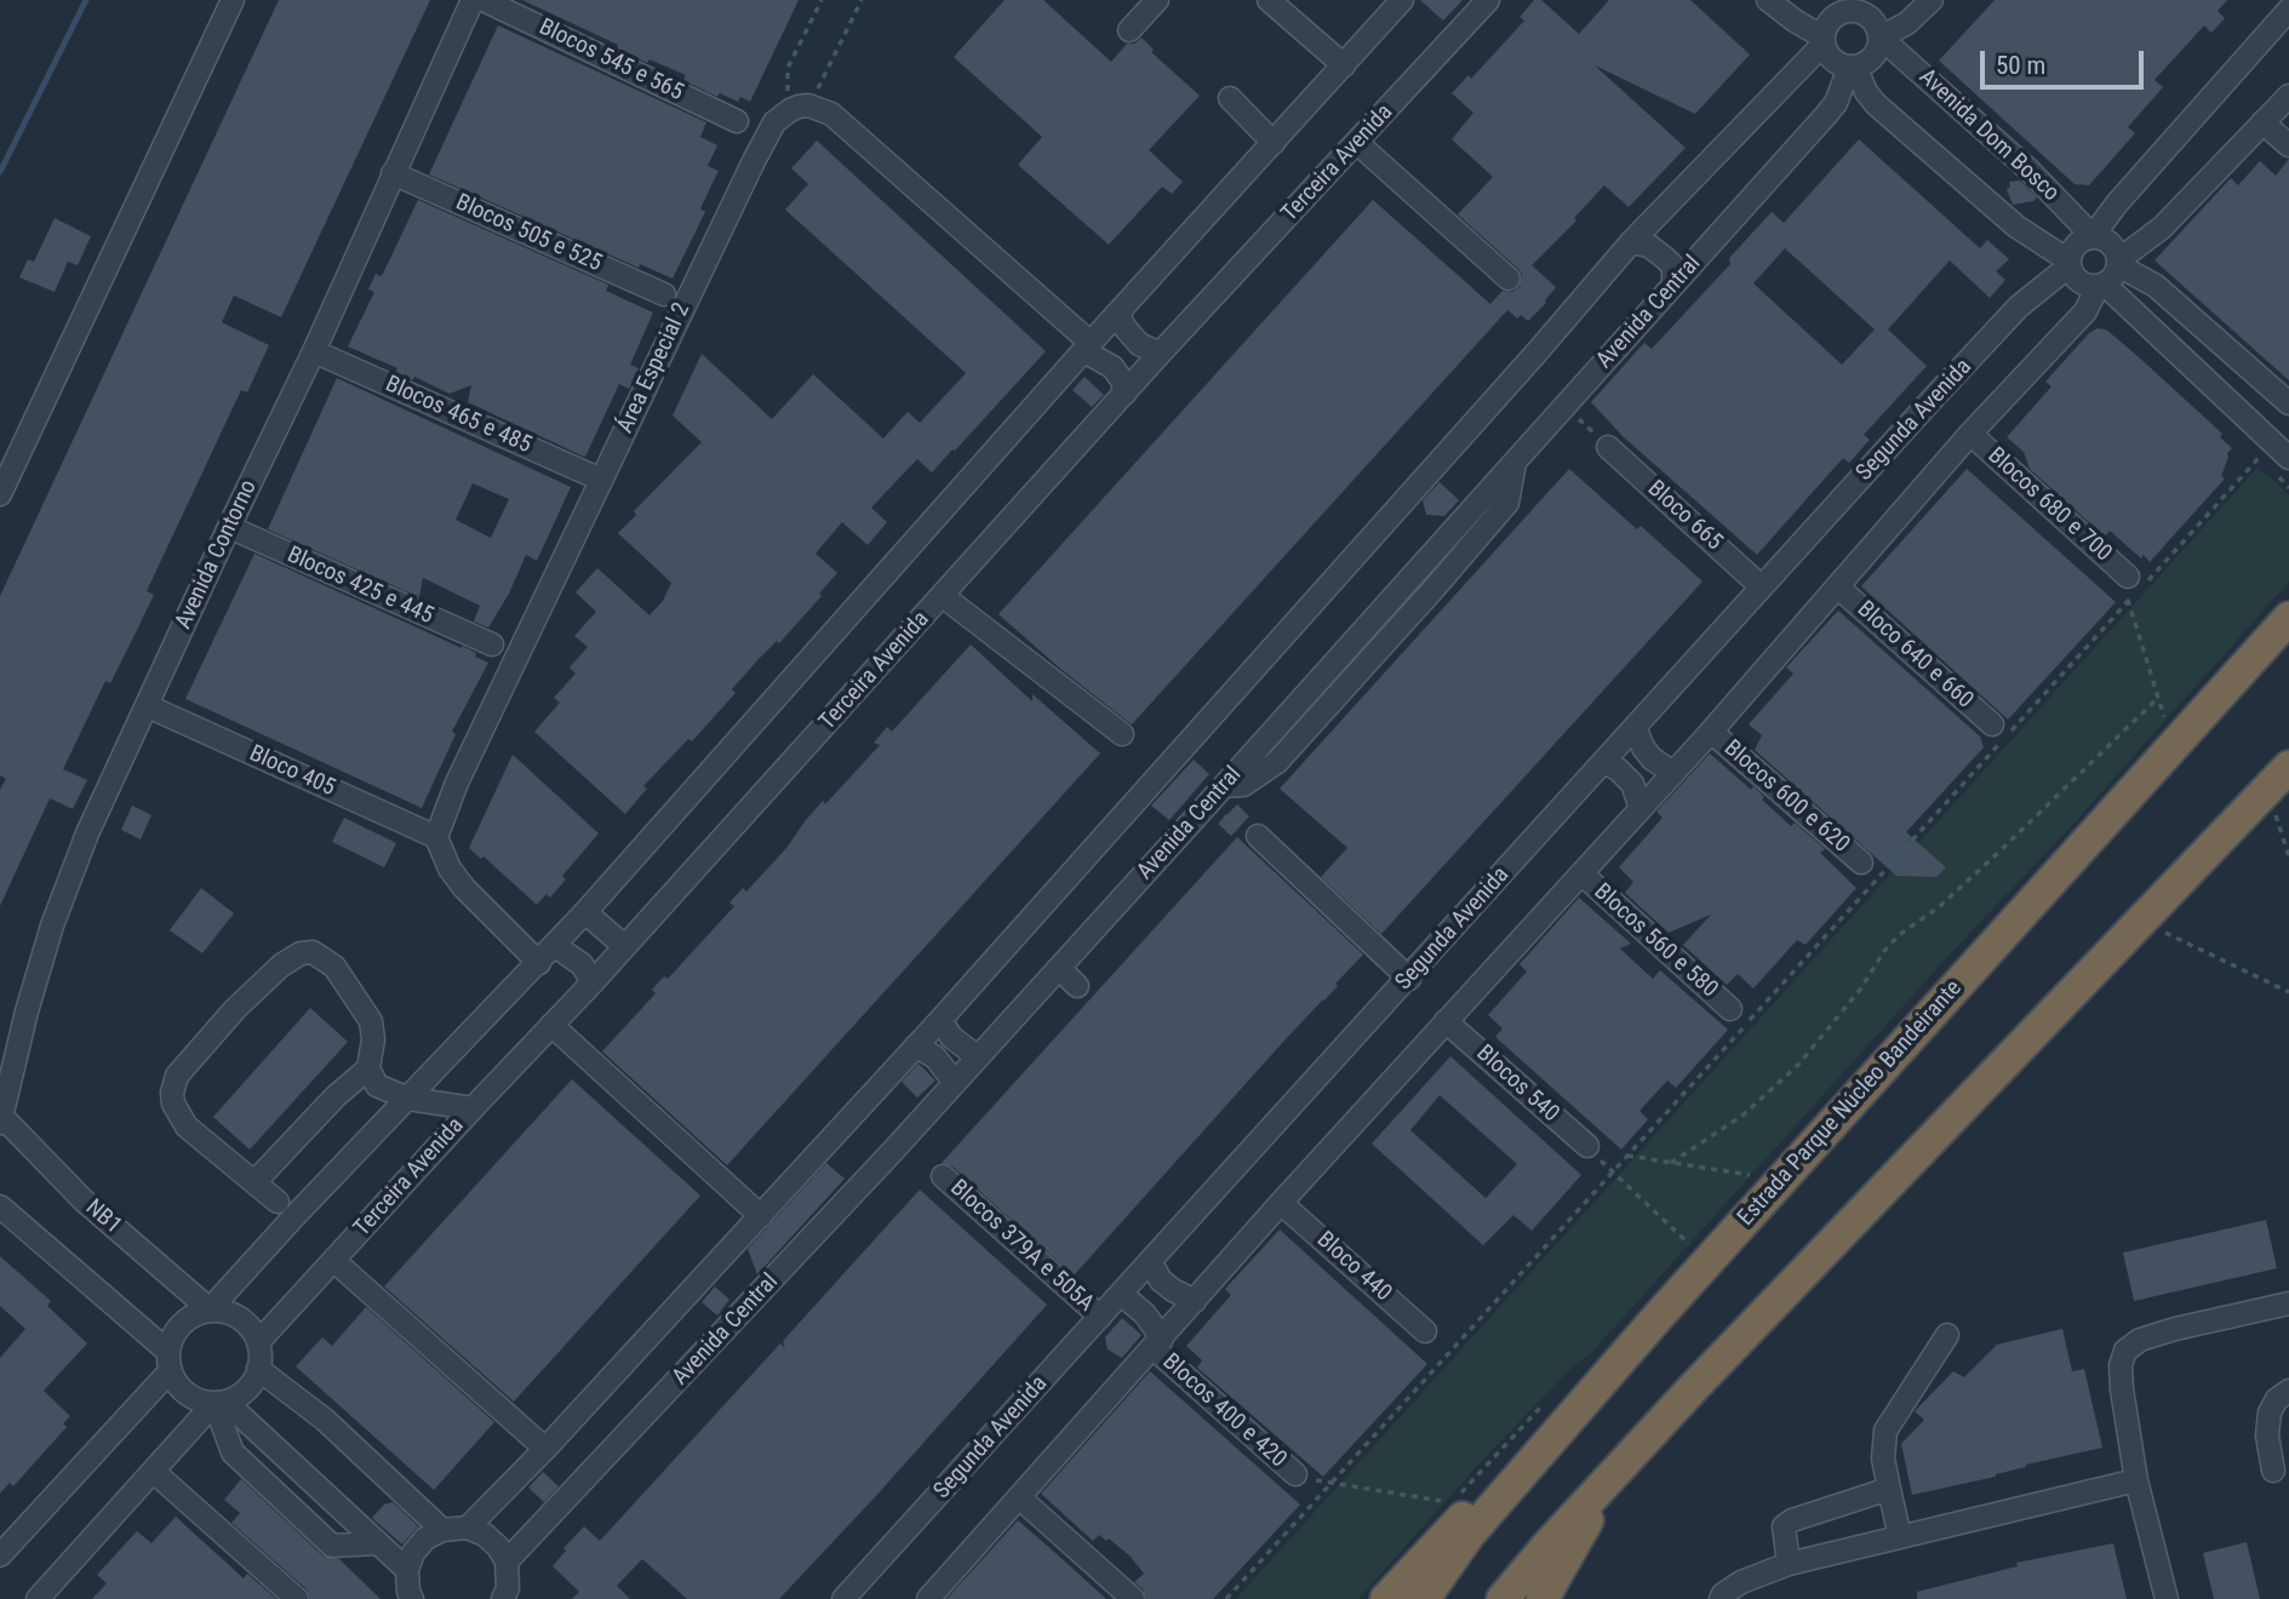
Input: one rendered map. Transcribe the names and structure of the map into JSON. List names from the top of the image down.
{
  "streets": {
    "highway": ["Estrada Parque Núcleo Bandeirante"],
    "street": [
      "Blocos 545 e 565",
      "Avenida Dom Bosco",
      "Terceira Avenida",
      "Blocos 505 e 525",
      "Avenida Central",
      "Área Especial 2",
      "Blocos 465 e 485",
      "Segunda Avenida",
      "Blocos 680 e 700",
      "Bloco 665",
      "Avenida Contorno",
      "Blocos 425 e 445",
      "Bloco 640 e 660",
      "Bloco 405",
      "Blocos 600 e 620",
      "Blocos 560 e 580",
      "Blocos 540",
      "NB1",
      "Blocos 379A e 505A",
      "Bloco 440",
      "Blocos 400 e 420"
    ]
  },
  "crossings": [
    ["Avenida Dom Bosco", "Avenida Central"],
    ["Avenida Dom Bosco", "Segunda Avenida"],
    ["Terceira Avenida", "NB1"],
    ["Blocos 505 e 525", "Avenida Contorno"],
    ["Área Especial 2", "Blocos 465 e 485"],
    ["Área Especial 2", "Bloco 405"],
    ["Blocos 465 e 485", "Avenida Contorno"],
    ["Segunda Avenida", "Bloco 665"],
    ["Segunda Avenida", "Blocos 379A e 505A"],
    ["Segunda Avenida", "Blocos 400 e 420"],
    ["Avenida Contorno", "Blocos 425 e 445"],
    ["Avenida Contorno", "Bloco 405"],
    ["Avenida Contorno", "NB1"]
  ],
  "scale_bar": "50 m"
}
